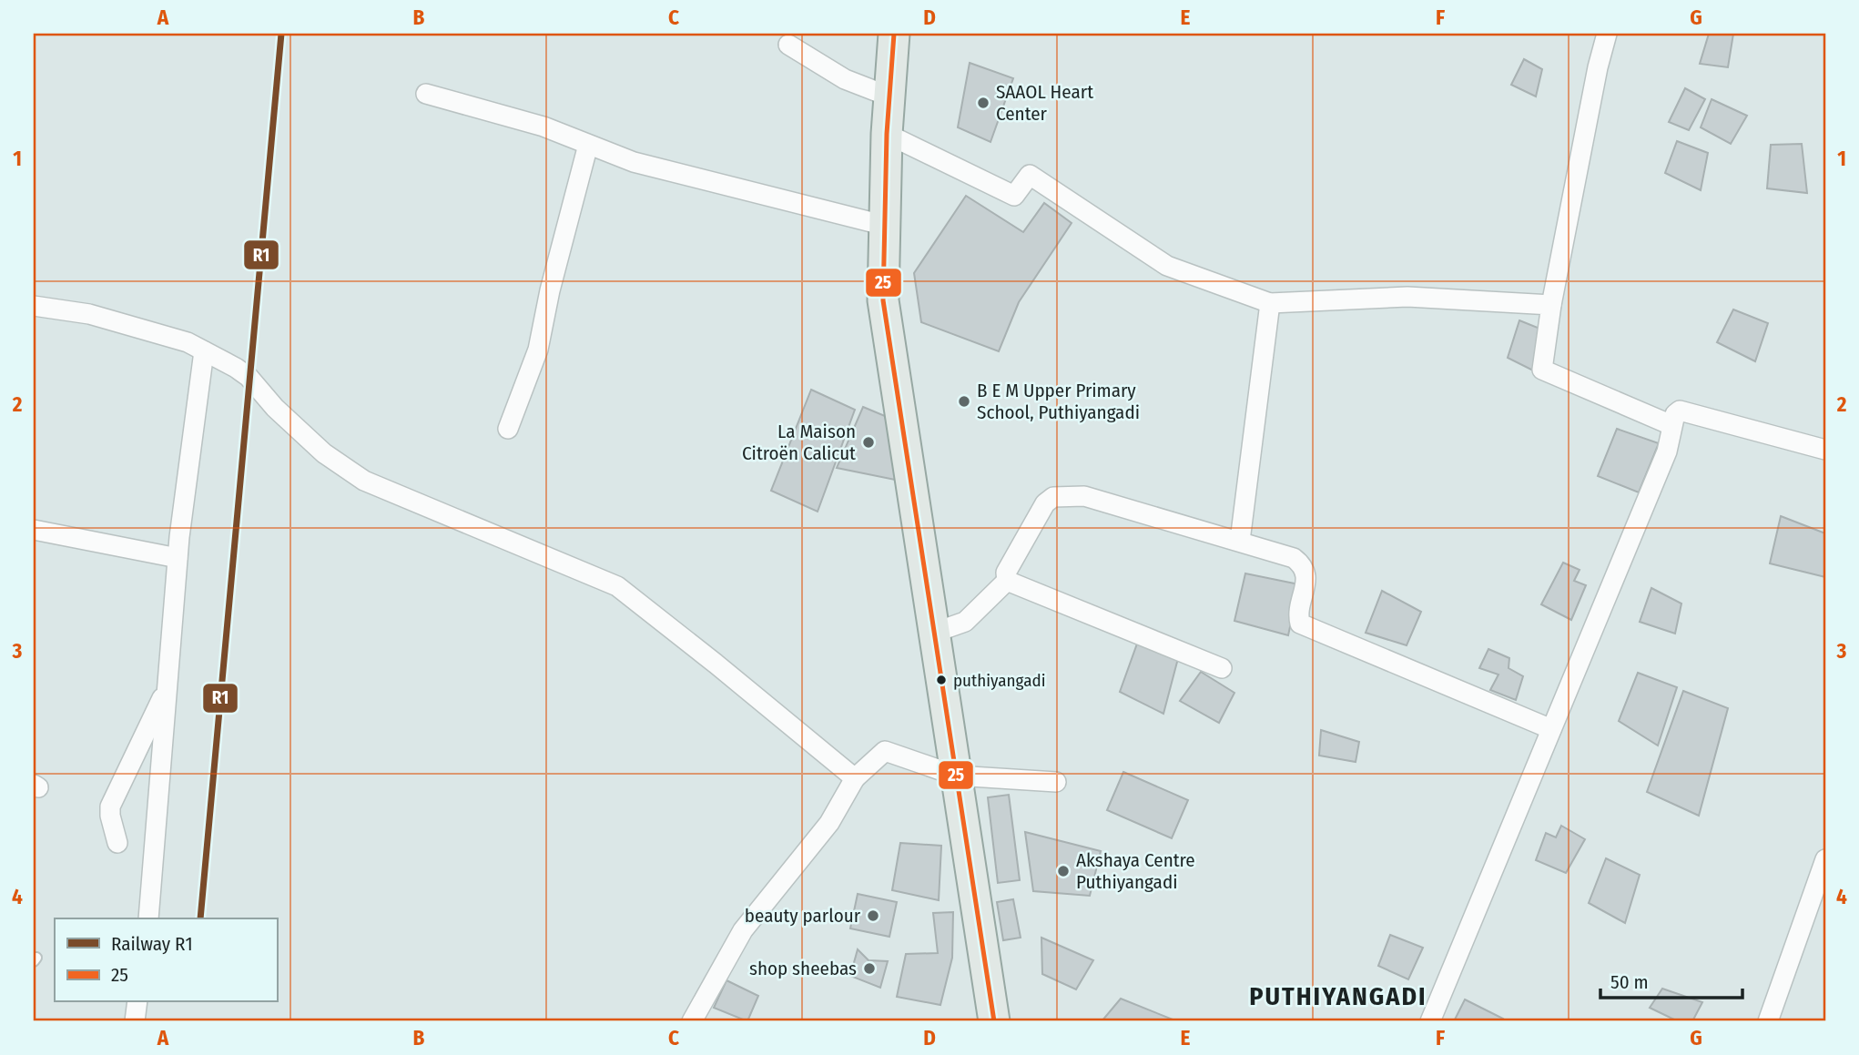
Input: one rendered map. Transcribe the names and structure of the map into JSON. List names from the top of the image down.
{
  "districts": ["PUTHIYANGADI"],
  "places": [
    "SAAOL Heart Center",
    "B E M Upper Primary School, Puthiyangadi",
    "La Maison Citroën Calicut",
    "puthiyangadi",
    "Akshaya Centre Puthiyangadi",
    "beauty parlour",
    "shop sheebas"
  ],
  "lines": ["rail line R1", "transit line 25"],
  "legend": ["Railway R1", "25"],
  "scale_bar": "50 m",
  "grid": {
    "columns": [
      "A",
      "B",
      "C",
      "D",
      "E",
      "F",
      "G"
    ],
    "rows": [
      "1",
      "2",
      "3",
      "4"
    ]
  }
}
